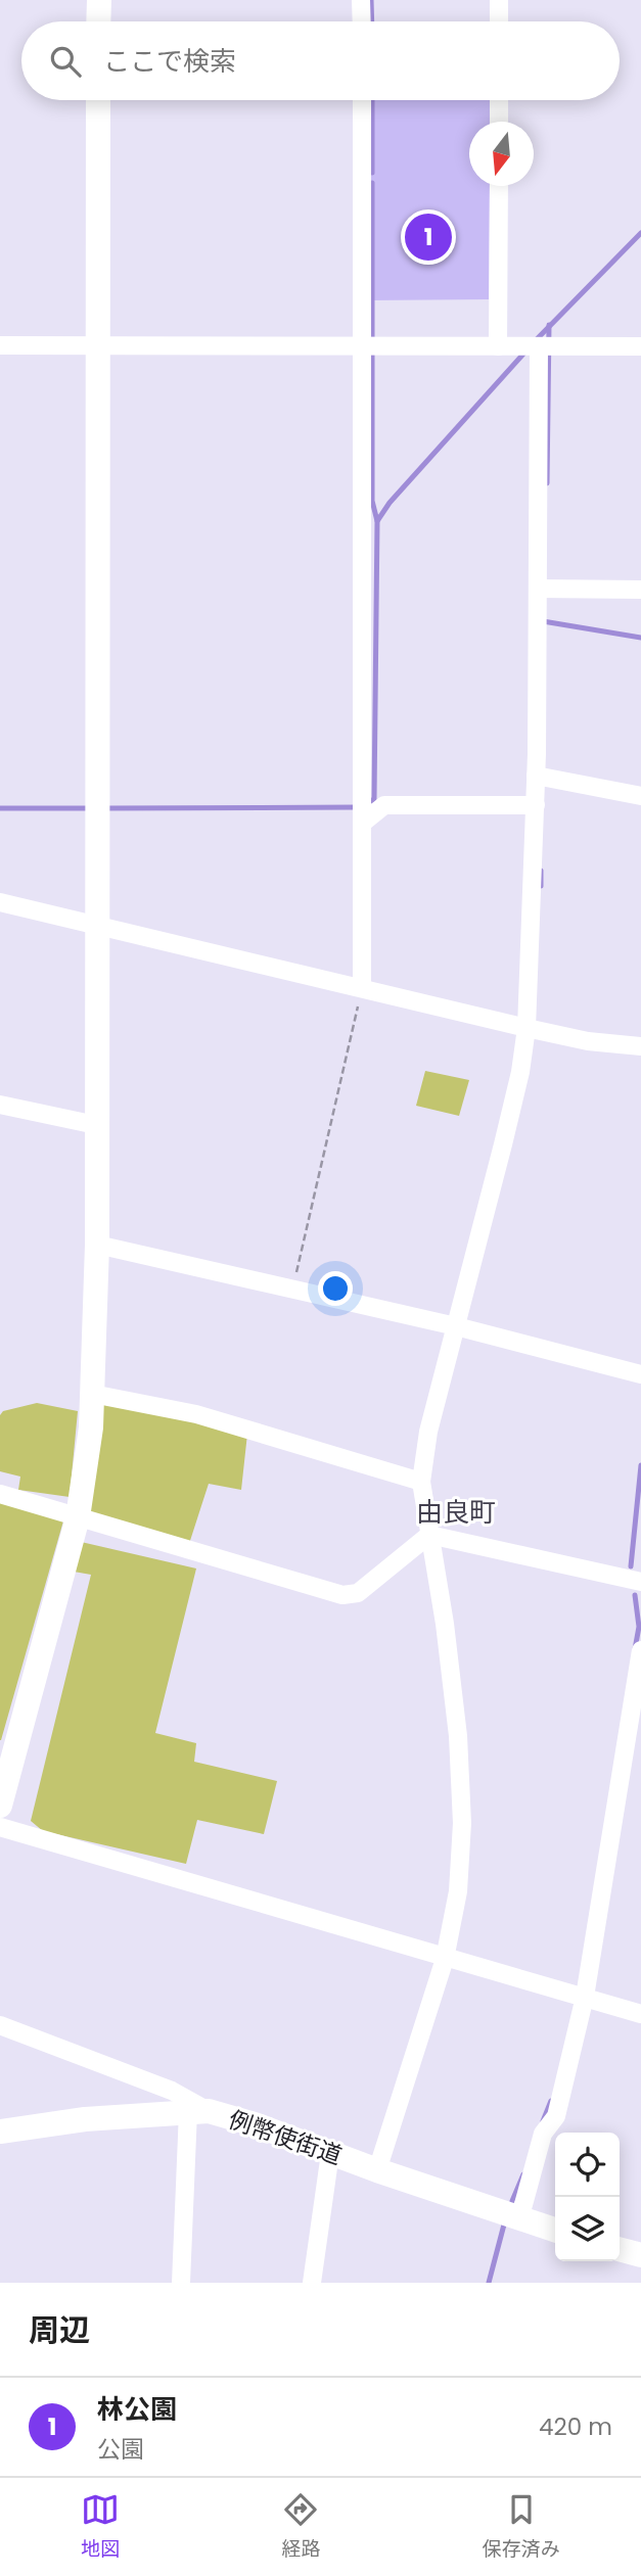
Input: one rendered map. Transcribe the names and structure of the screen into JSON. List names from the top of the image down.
{
  "streets": {
    "street": ["例幣使街道"]
  },
  "districts": ["由良町"],
  "north": "bottom",
  "page": {
    "search": "ここで検索",
    "pins": "1",
    "heading": "周辺",
    "list": [
      {
        "mark": "1",
        "name": "林公園",
        "note": "公園",
        "value": "420 m"
      }
    ],
    "nav": ["地図", "経路", "保存済み"]
  }
}
